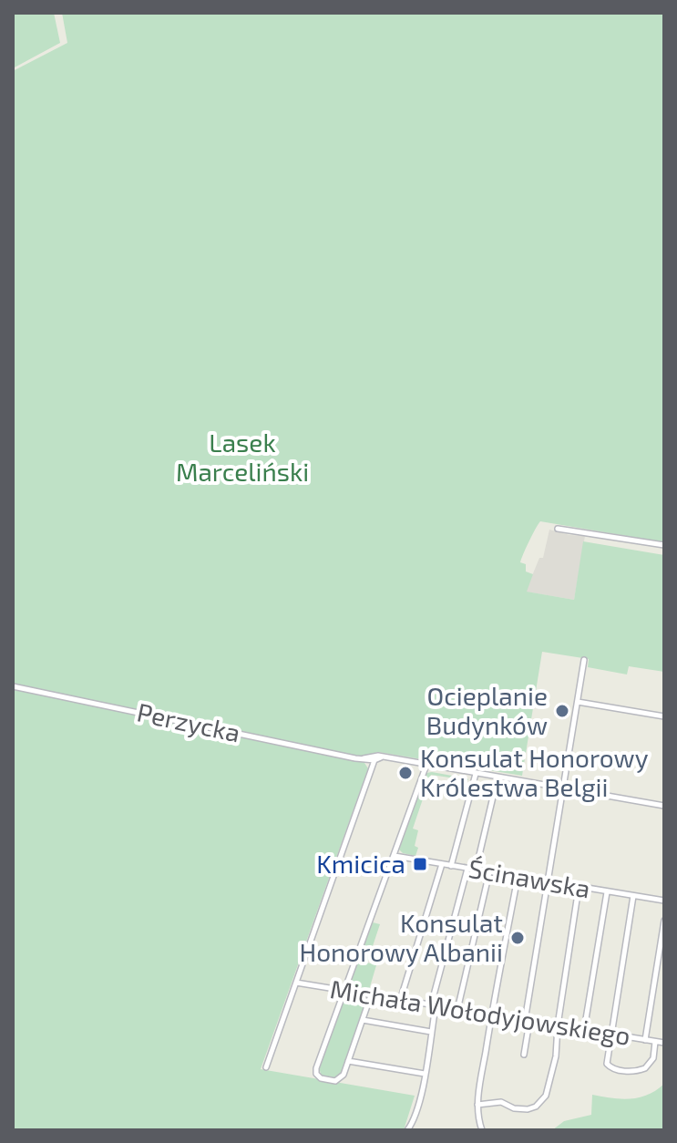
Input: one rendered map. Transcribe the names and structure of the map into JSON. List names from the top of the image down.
{
  "streets": {
    "street": ["Perzycka", "Ścinawska", "Michała Wołodyjowskiego"]
  },
  "parks": ["Lasek Marceliński"],
  "places": {
    "other": ["Ocieplanie Budynków", "Konsulat Honorowy Królestwa Belgii", "Konsulat Honorowy Albanii"],
    "transit": ["Kmicica"]
  }
}
